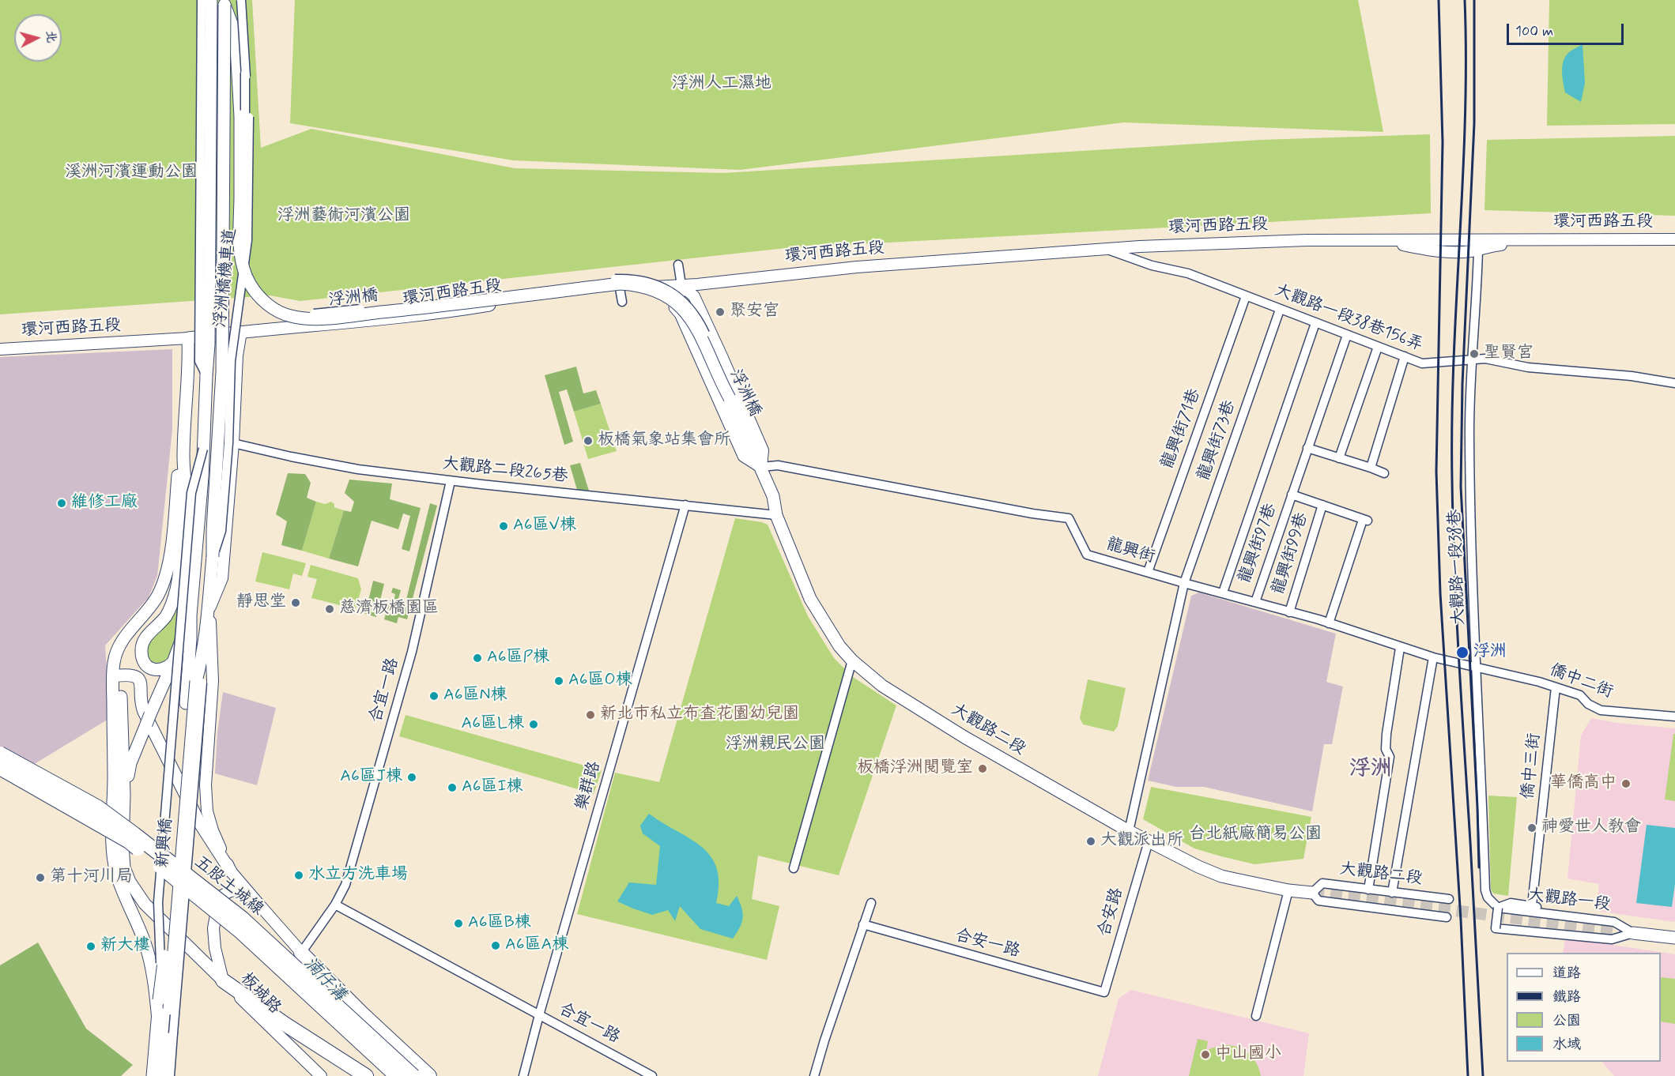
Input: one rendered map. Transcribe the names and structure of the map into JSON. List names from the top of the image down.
{
  "streets": {
    "highway": ["五股土城線"],
    "main road": [
      "環河西路五段",
      "浮洲橋",
      "大觀路二段",
      "新興橋",
      "大觀路一段"
    ],
    "street": [
      "浮洲橋機車道",
      "大觀路一段38巷156弄",
      "龍興街71巷",
      "龍興街73巷",
      "大觀路二段265巷",
      "龍興街97巷",
      "龍興街",
      "龍興街99巷",
      "大觀路一段38巷",
      "僑中二街",
      "合宜一路",
      "僑中三街",
      "樂群路",
      "合安路",
      "合安一路",
      "板城路"
    ]
  },
  "crossings": [
    ["環河西路五段", "大觀路一段38巷156弄"],
    ["浮洲橋機車道", "浮洲橋"],
    ["浮洲橋", "龍興街"],
    ["浮洲橋", "大觀路二段"],
    ["浮洲橋", "新興橋"],
    ["大觀路一段38巷156弄", "龍興街71巷"],
    ["大觀路一段38巷156弄", "龍興街73巷"],
    ["大觀路一段38巷156弄", "龍興街97巷"],
    ["大觀路一段38巷156弄", "大觀路一段38巷"],
    ["龍興街71巷", "龍興街"],
    ["龍興街73巷", "龍興街"],
    ["龍興街73巷", "大觀路二段"],
    ["大觀路二段265巷", "合宜一路"],
    ["大觀路二段265巷", "大觀路二段"],
    ["大觀路二段265巷", "樂群路"],
    ["龍興街97巷", "龍興街"],
    ["龍興街", "龍興街99巷"],
    ["龍興街", "大觀路一段38巷"],
    ["龍興街", "僑中二街"],
    ["龍興街", "大觀路二段"],
    ["大觀路一段38巷", "僑中二街"],
    ["大觀路一段38巷", "大觀路一段"],
    ["僑中二街", "僑中三街"],
    ["合宜一路", "樂群路"],
    ["合宜一路", "板城路"],
    ["大觀路二段", "合安路"],
    ["合安路", "合安一路"]
  ],
  "districts": ["浮洲"],
  "water": ["湳仔溝"],
  "parks": [
    "浮洲人工濕地",
    "溪洲河濱運動公園",
    "浮洲藝術河濱公園",
    "浮洲親民公園",
    "台北紙廠簡易公園"
  ],
  "places": [
    "聚安宮",
    "聖賢宮",
    "板橋氣象站集會所",
    "維修工廠",
    "A6區V棟",
    "靜思堂",
    "慈濟板橋園區",
    "浮洲",
    "A6區P棟",
    "A6區O棟",
    "A6區N棟",
    "新北市私立布查花園幼兒園",
    "A6區L棟",
    "板橋浮洲閱覽室",
    "A6區J棟",
    "華僑高中",
    "A6區I棟",
    "神愛世人教會",
    "大觀派出所",
    "水立方洗車場",
    "第十河川局",
    "A6區B棟",
    "A6區A棟",
    "新大樓",
    "中山國小"
  ],
  "legend": [
    "道路",
    "鐵路",
    "公園",
    "水域"
  ],
  "scale_bar": "100 m",
  "north": "right"
}
